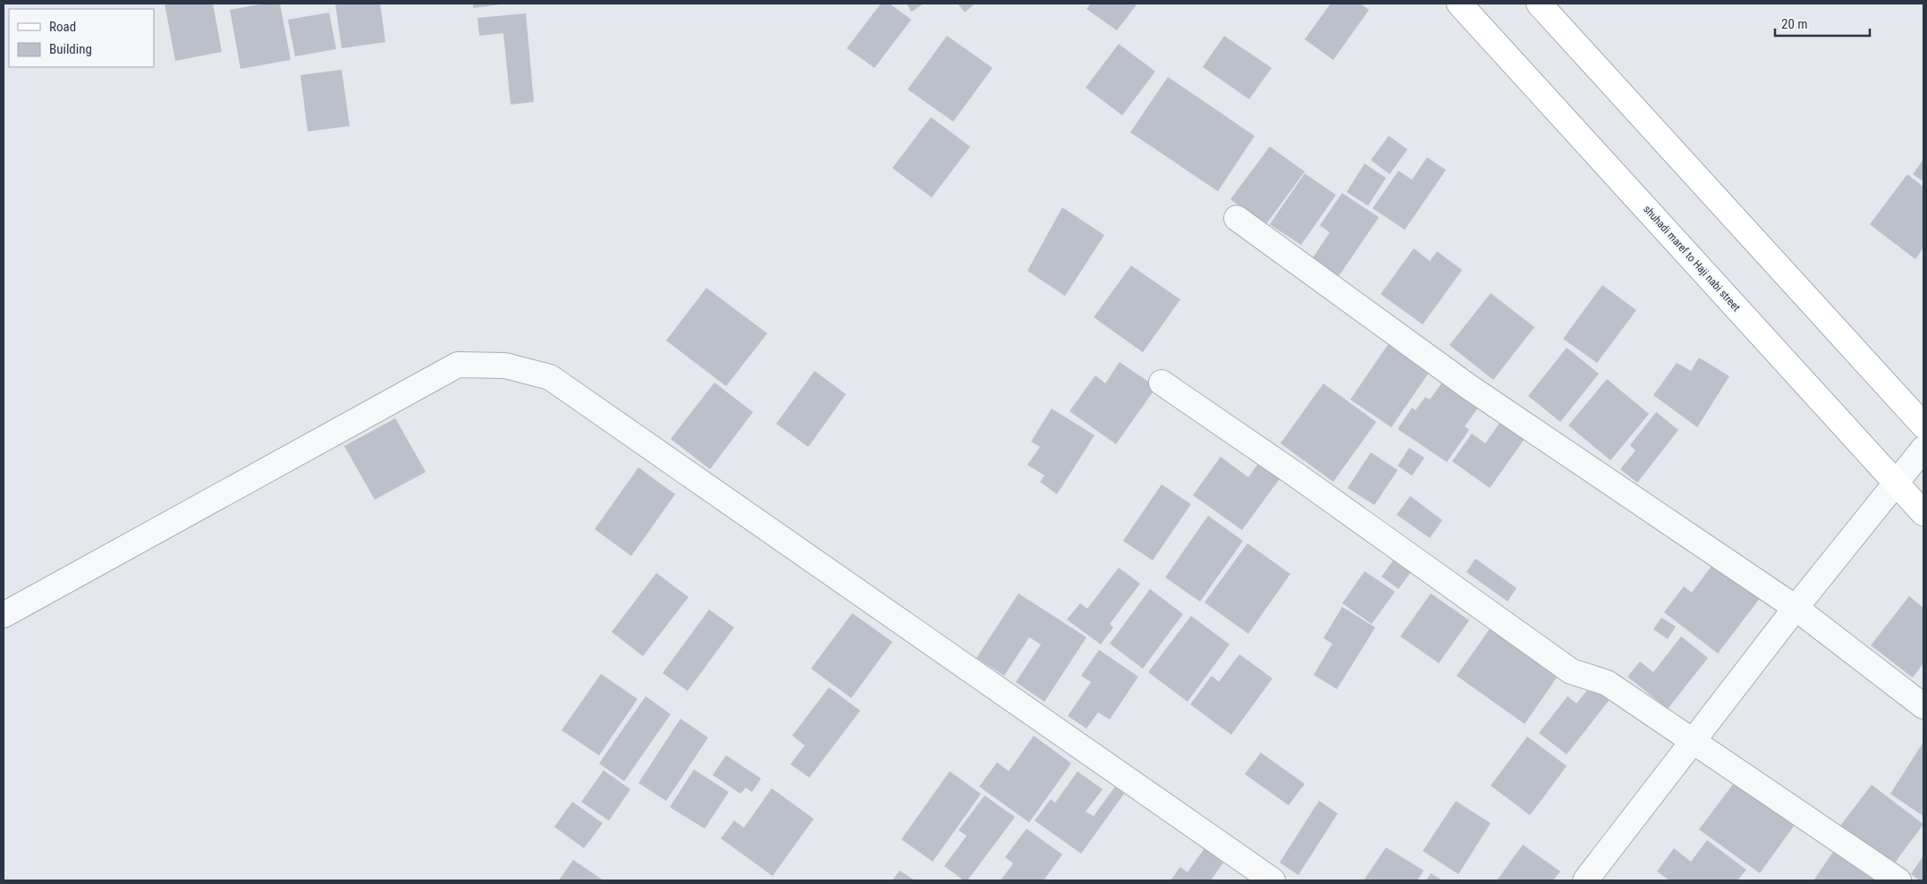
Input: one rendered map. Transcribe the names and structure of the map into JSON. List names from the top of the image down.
{
  "streets": {
    "main road": ["shuhadi maref to Haji nabi street"]
  },
  "legend": ["Road", "Building"],
  "scale_bar": "20 m"
}
